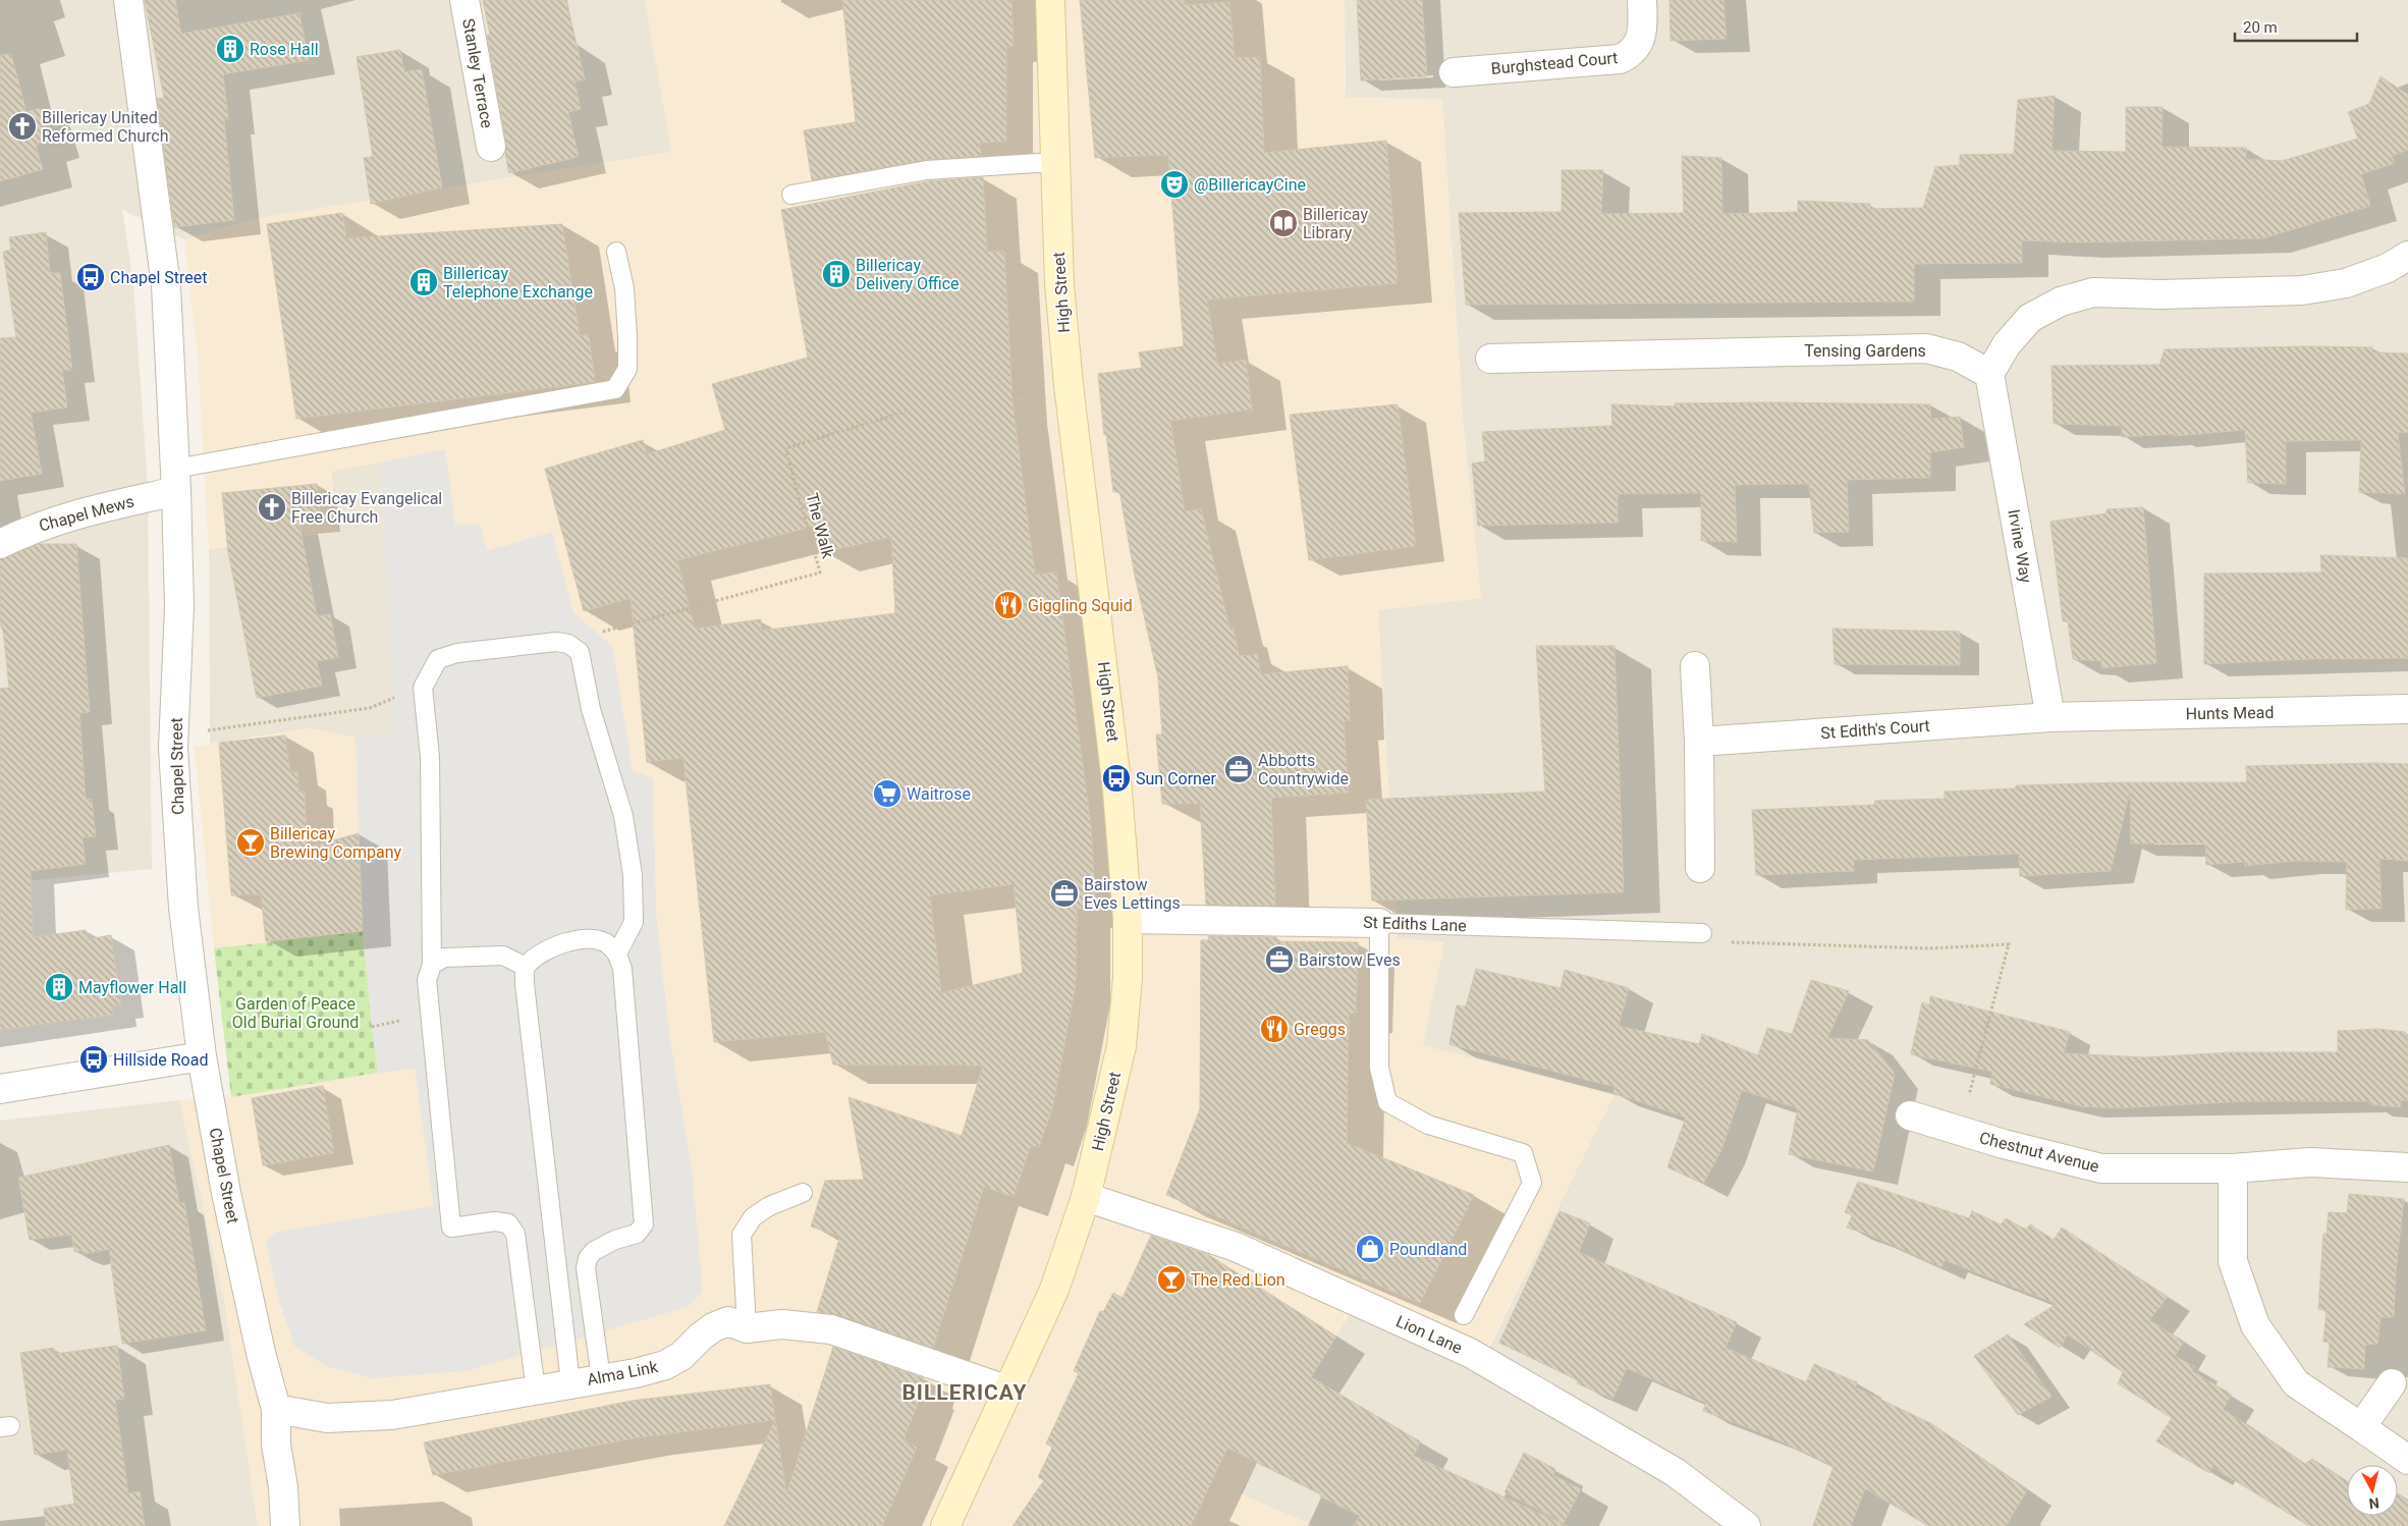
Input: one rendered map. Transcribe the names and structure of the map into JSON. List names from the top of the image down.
{
  "streets": {
    "main road": ["High Street"],
    "street": [
      "Burghstead Court",
      "Stanley Terrace",
      "Tensing Gardens",
      "Chapel Mews",
      "Irvine Way",
      "Hunts Mead",
      "St Edith's Court",
      "Chapel Street",
      "St Ediths Lane",
      "Chestnut Avenue",
      "Lion Lane",
      "Alma Link"
    ],
    "path": ["The Walk"]
  },
  "crossings": [
    ["High Street", "St Ediths Lane"],
    ["High Street", "Lion Lane"],
    ["High Street", "Alma Link"],
    ["Tensing Gardens", "Irvine Way"],
    ["Chapel Mews", "Chapel Street"],
    ["Irvine Way", "Hunts Mead"],
    ["Irvine Way", "St Edith's Court"],
    ["Hunts Mead", "St Edith's Court"],
    ["Chapel Street", "Alma Link"]
  ],
  "districts": ["BILLERICAY"],
  "parks": ["Garden of Peace Old Burial Ground"],
  "places": {
    "building": [
      "Rose Hall",
      "Billericay Delivery Office",
      "Billericay Telephone Exchange",
      "Mayflower Hall"
    ],
    "church": ["Billericay United Reformed Church", "Billericay Evangelical Free Church"],
    "theatre": ["@BillericayCine"],
    "library": ["Billericay Library"],
    "bus stop": ["Chapel Street", "Sun Corner", "Hillside Road"],
    "restaurant": ["Giggling Squid", "Greggs"],
    "office": ["Abbotts Countrywide", "Bairstow Eves Lettings", "Bairstow Eves"],
    "supermarket": ["Waitrose"],
    "bar": ["Billericay Brewing Company", "The Red Lion"],
    "shop": ["Poundland"]
  },
  "scale_bar": "20 m",
  "north": "bottom"
}
